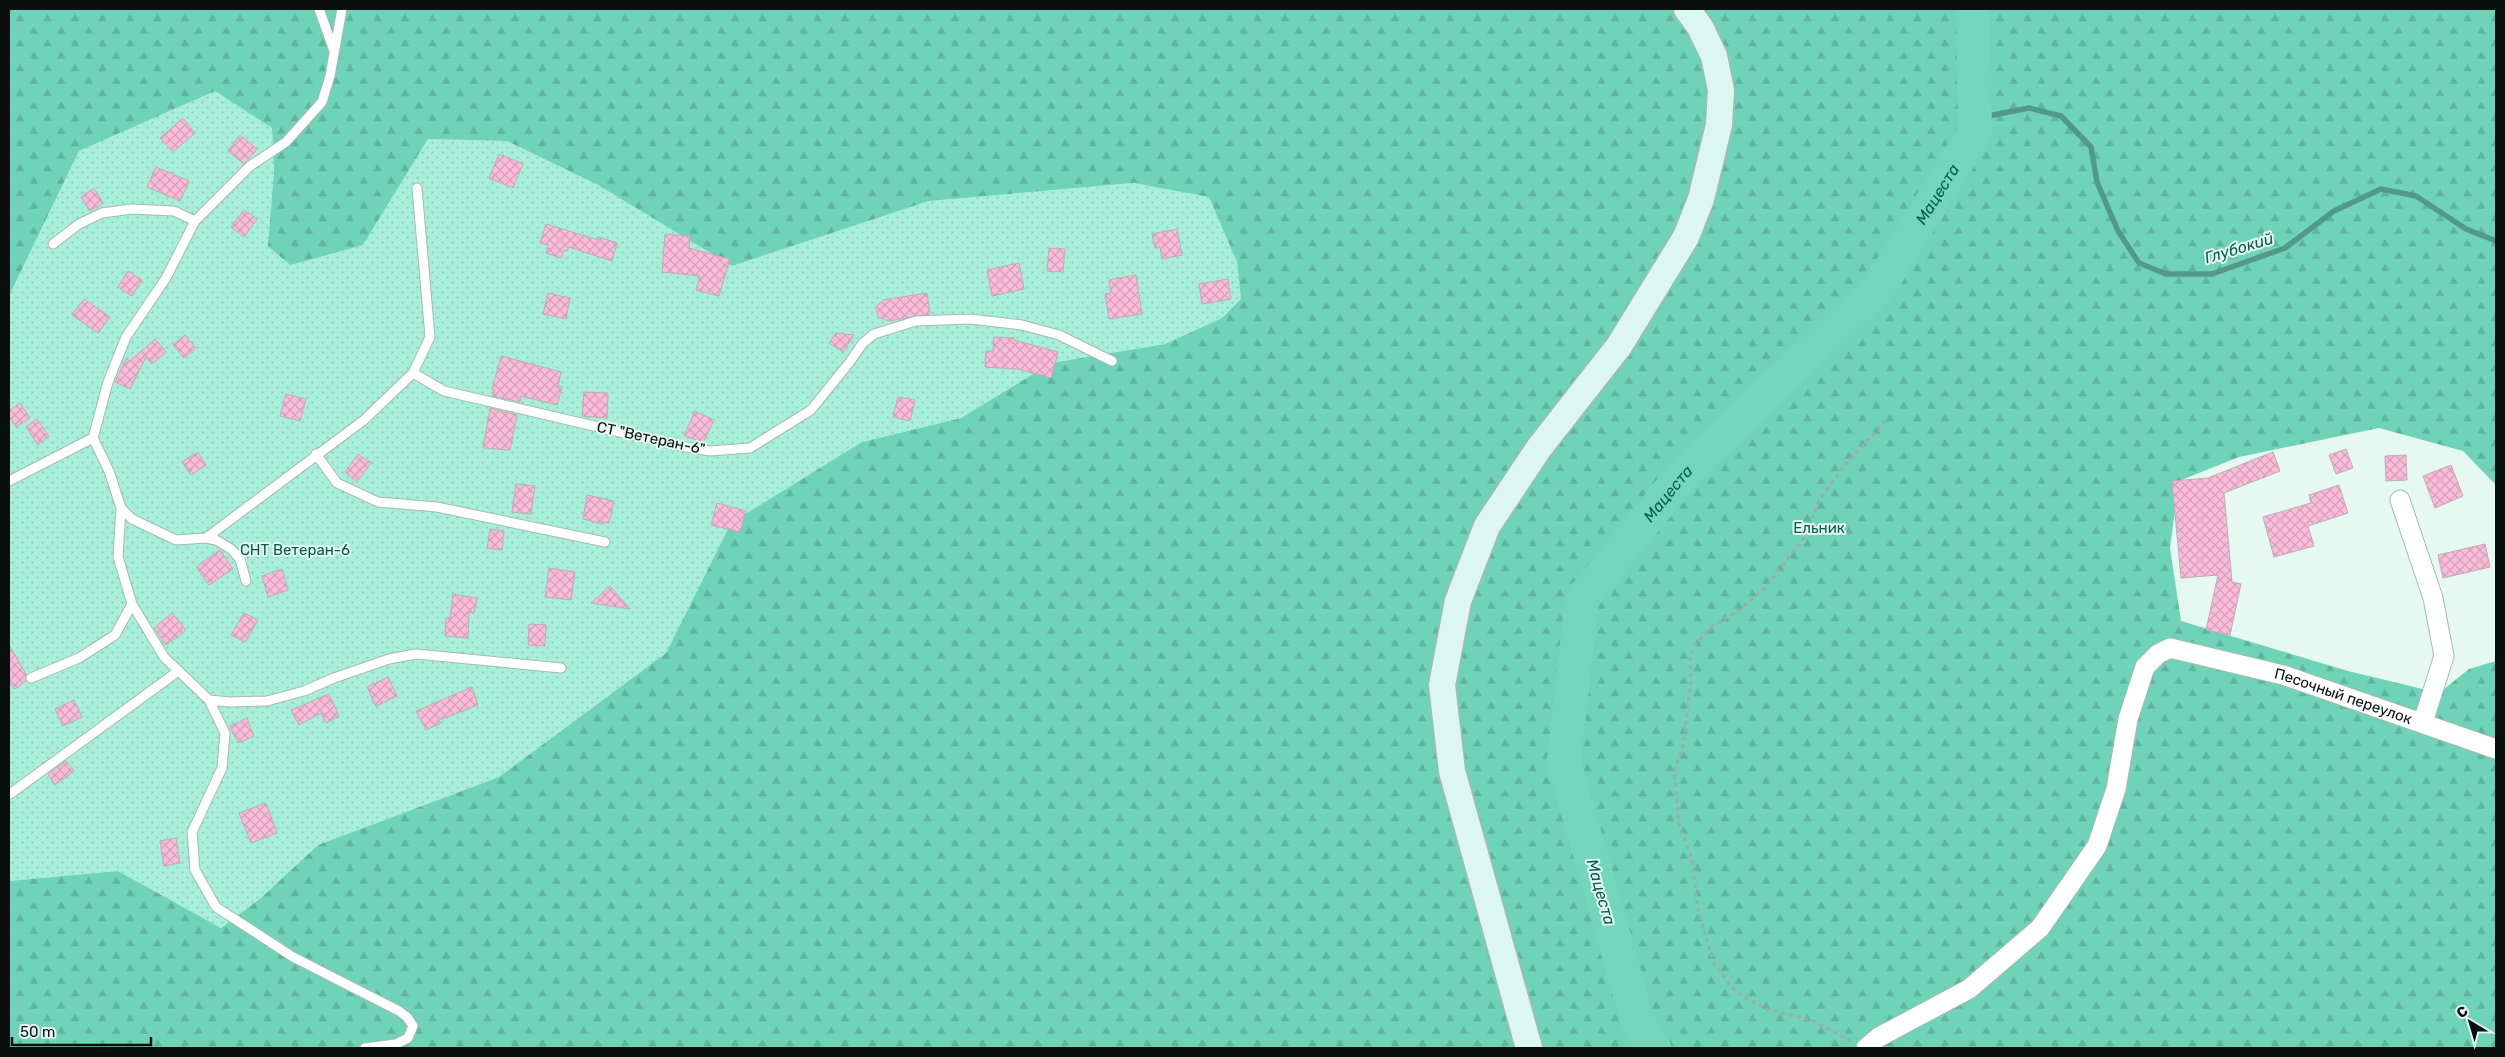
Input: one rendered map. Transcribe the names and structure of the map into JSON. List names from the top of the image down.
{
  "streets": {
    "street": ["Песочный переулок"],
    "lane": ["СТ \"Ветеран-6\""]
  },
  "water": ["Мацеста", "Глубокий"],
  "parks": ["Ельник", "СНТ Ветеран-6"],
  "scale_bar": "50 m",
  "north": "top left"
}
